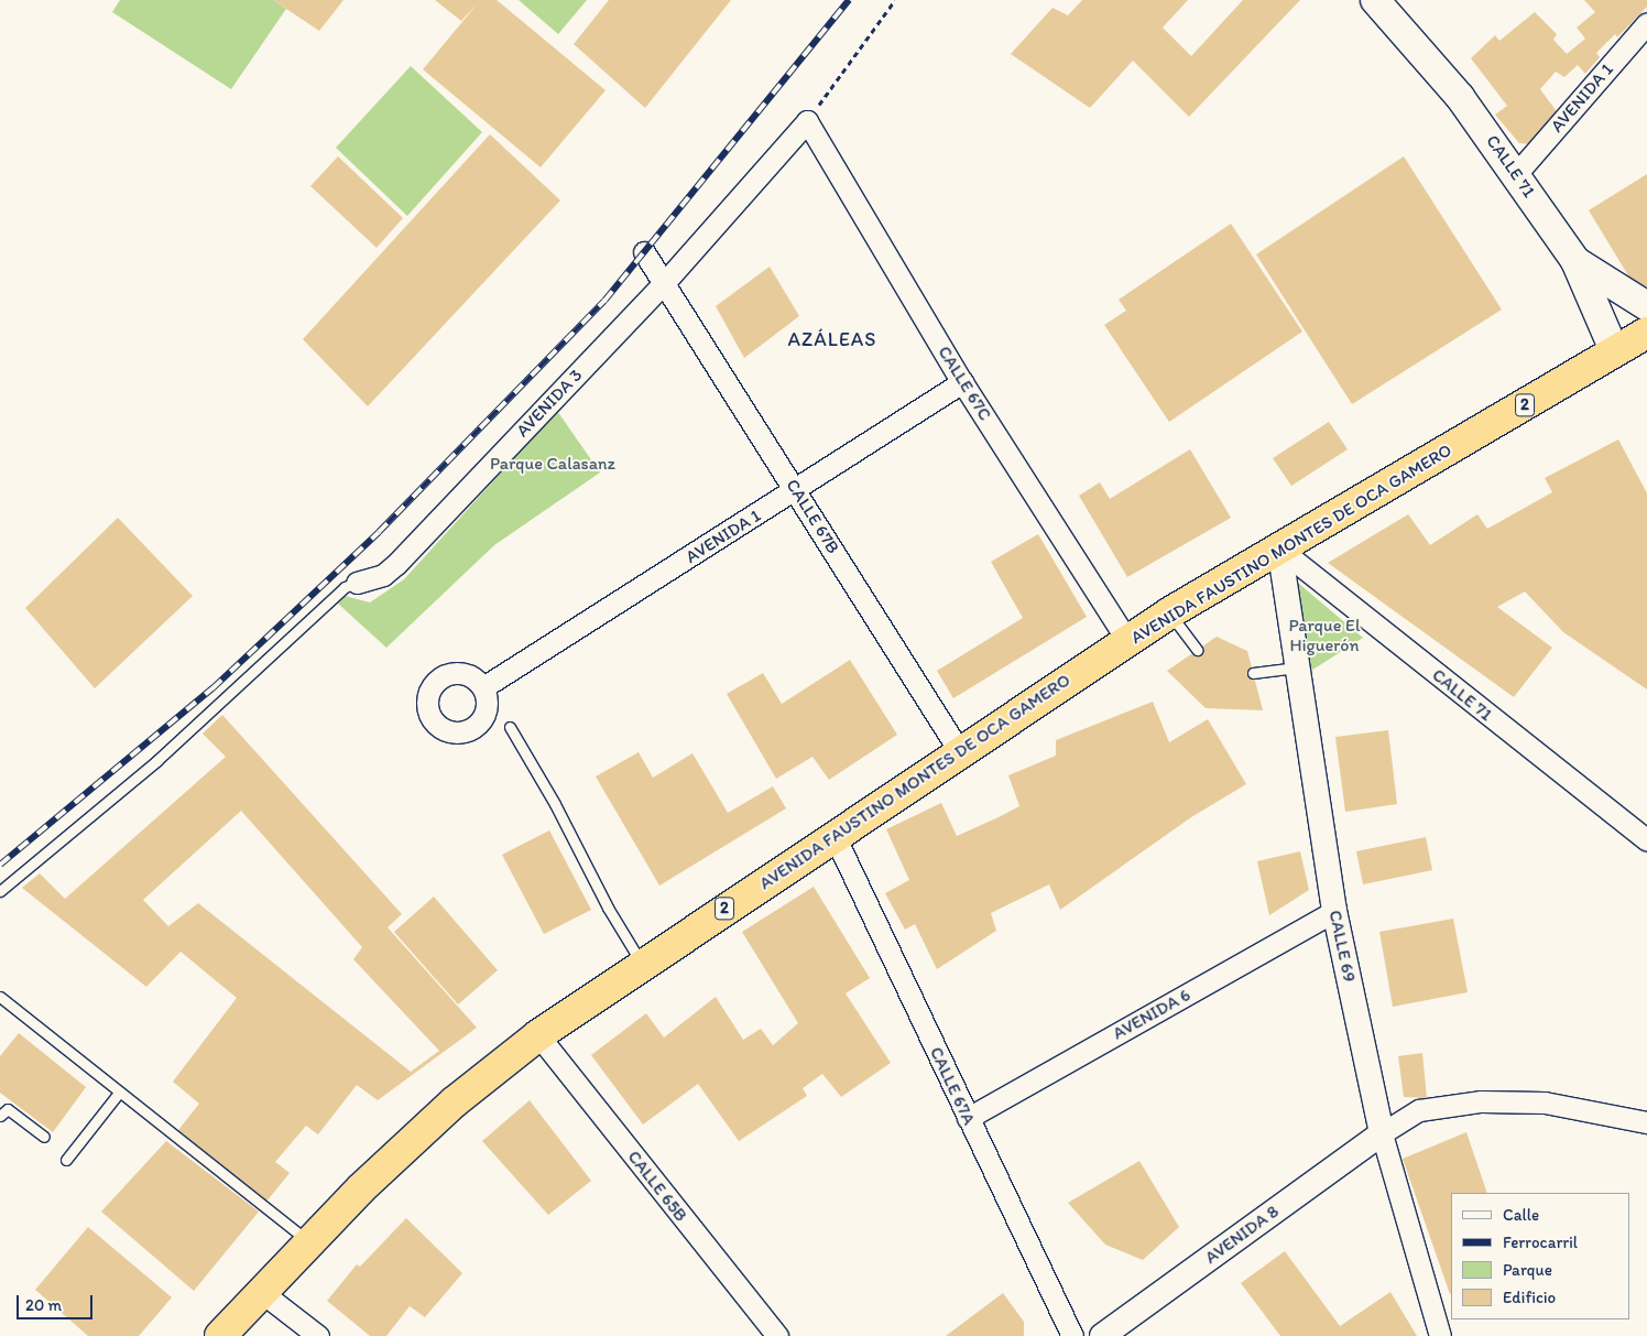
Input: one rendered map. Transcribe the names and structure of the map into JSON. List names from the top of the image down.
{
  "streets": {
    "highway": ["2", "AVENIDA FAUSTINO MONTES DE OCA GAMERO"],
    "main road": ["CALLE 71"],
    "street": [
      "AVENIDA 1",
      "CALLE 67C",
      "AVENIDA 3",
      "CALLE 67B",
      "CALLE 69",
      "AVENIDA 6",
      "CALLE 67A",
      "CALLE 65B",
      "AVENIDA 8"
    ]
  },
  "crossings": [
    ["AVENIDA 1", "CALLE 71"],
    ["AVENIDA 1", "CALLE 67C"],
    ["AVENIDA 1", "CALLE 67B"],
    ["CALLE 71", "AVENIDA FAUSTINO MONTES DE OCA GAMERO"],
    ["CALLE 71", "CALLE 69"],
    ["CALLE 67C", "AVENIDA 3"],
    ["CALLE 67C", "AVENIDA FAUSTINO MONTES DE OCA GAMERO"],
    ["AVENIDA 3", "CALLE 67B"],
    ["CALLE 67B", "AVENIDA FAUSTINO MONTES DE OCA GAMERO"],
    ["AVENIDA FAUSTINO MONTES DE OCA GAMERO", "CALLE 69"],
    ["AVENIDA FAUSTINO MONTES DE OCA GAMERO", "CALLE 67A"],
    ["AVENIDA FAUSTINO MONTES DE OCA GAMERO", "CALLE 65B"],
    ["CALLE 69", "AVENIDA 6"],
    ["CALLE 69", "AVENIDA 8"],
    ["AVENIDA 6", "CALLE 67A"]
  ],
  "districts": ["AZÁLEAS"],
  "parks": ["Parque Calasanz", "Parque El Higuerón"],
  "legend": [
    "Calle",
    "Ferrocarril",
    "Parque",
    "Edificio"
  ],
  "scale_bar": "20 m"
}
